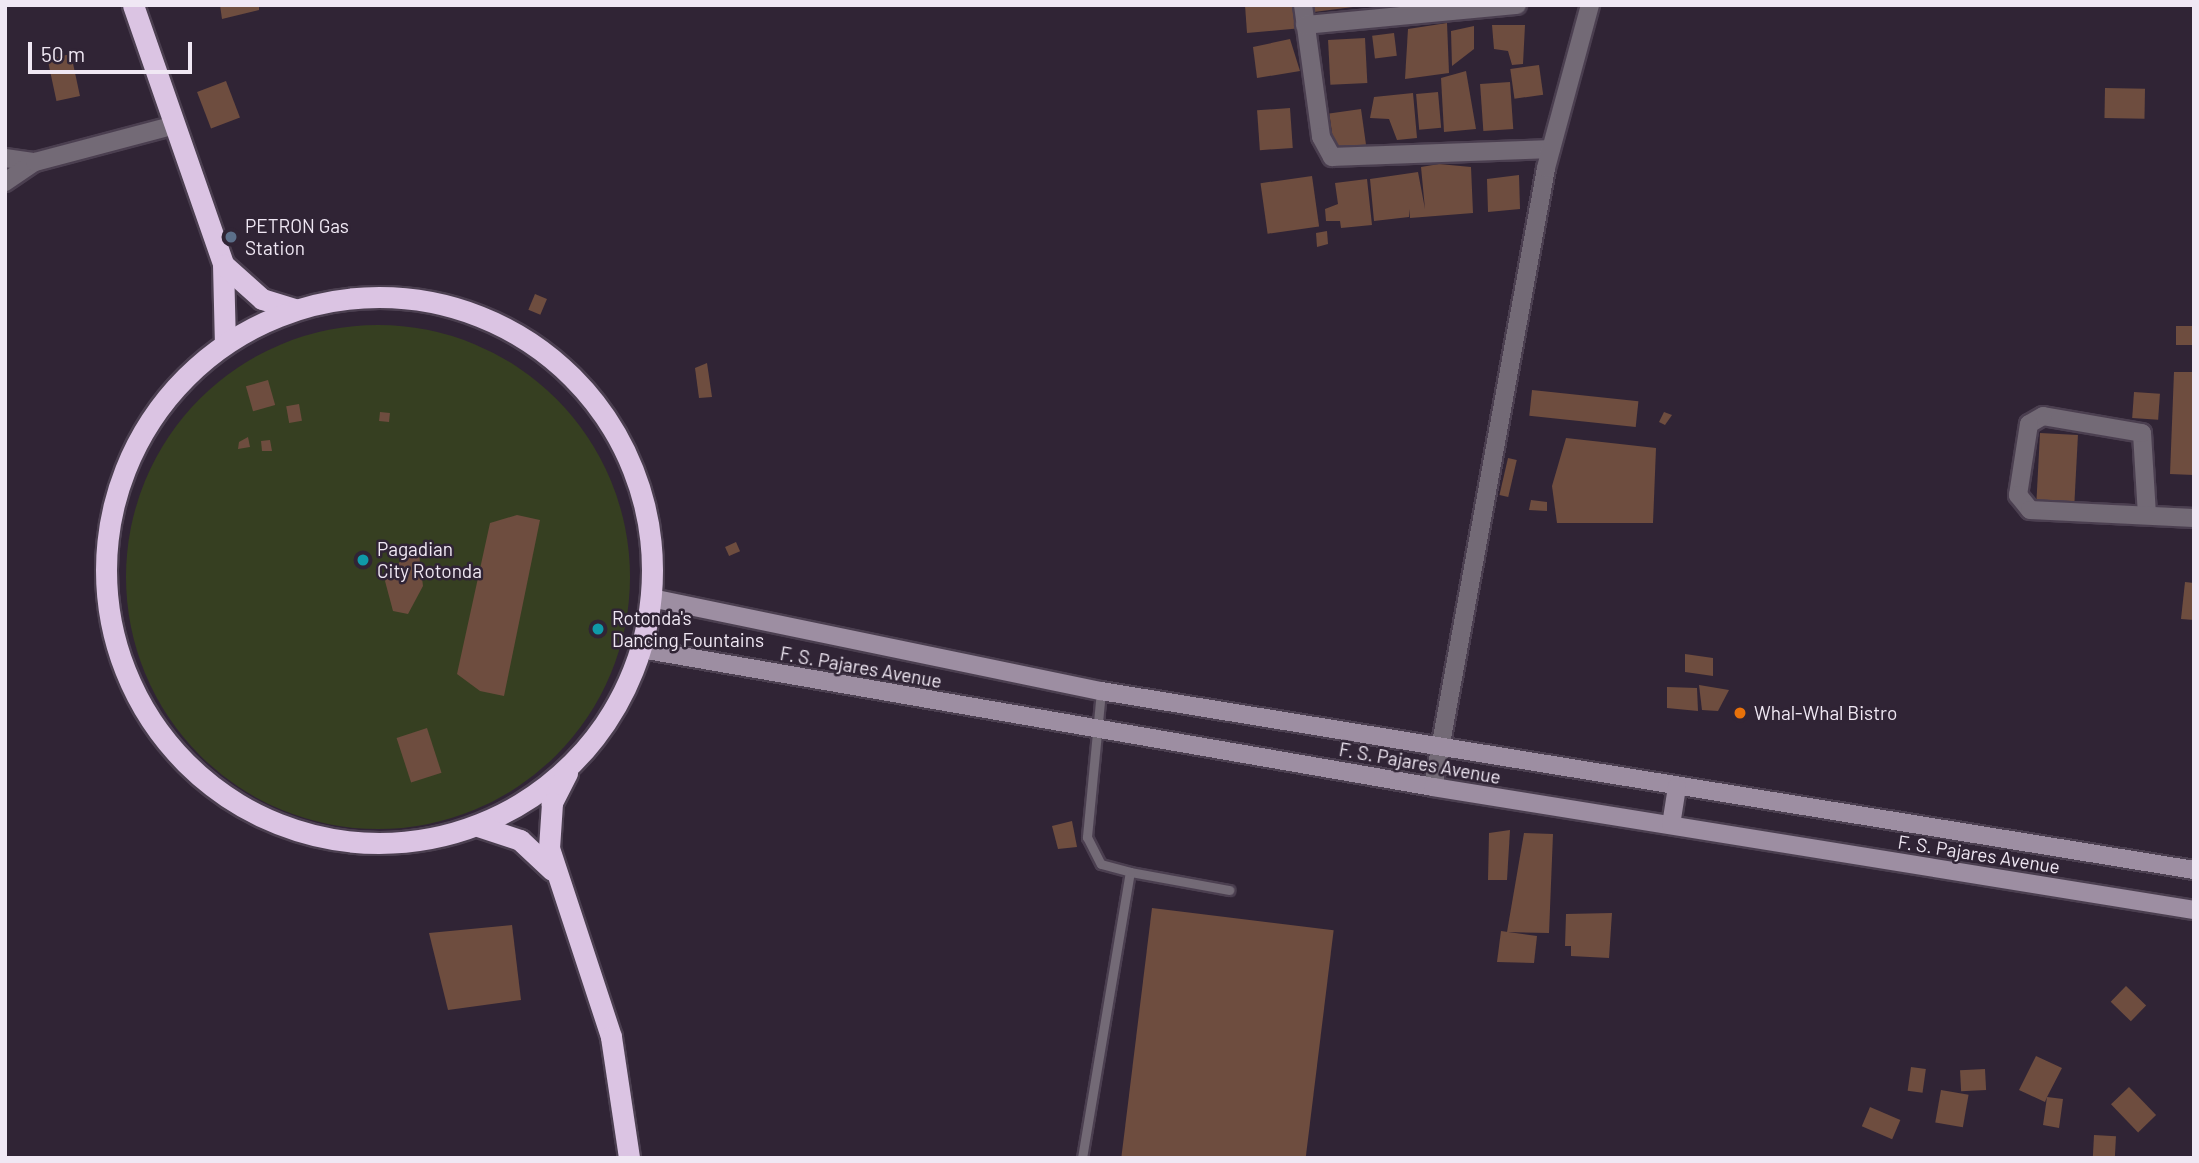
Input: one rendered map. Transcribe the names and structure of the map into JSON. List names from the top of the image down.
{
  "streets": {
    "main road": ["F. S. Pajares Avenue"]
  },
  "places": [
    "PETRON Gas Station",
    "Pagadian City Rotonda",
    "Rotonda's Dancing Fountains",
    "Whal-Whal Bistro"
  ],
  "scale_bar": "50 m"
}
